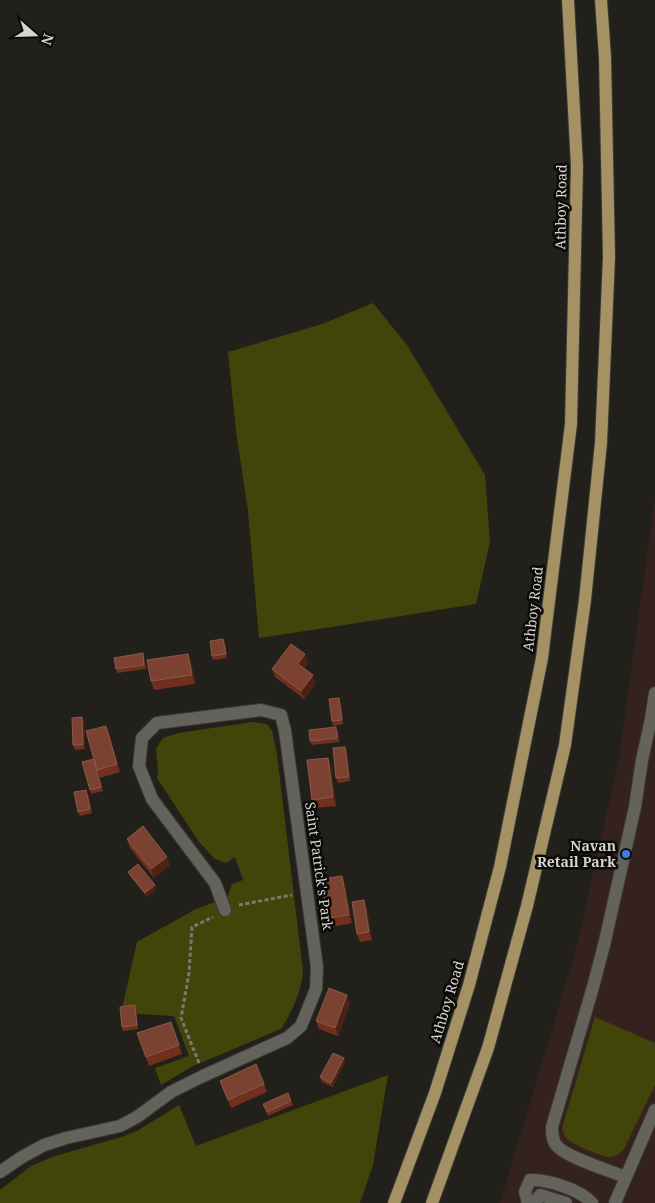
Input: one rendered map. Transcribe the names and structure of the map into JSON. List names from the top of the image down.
{
  "streets": {
    "main road": ["Athboy Road"],
    "street": ["Saint Patrick's Park"]
  },
  "places": ["Navan Retail Park"],
  "north": "right"
}
